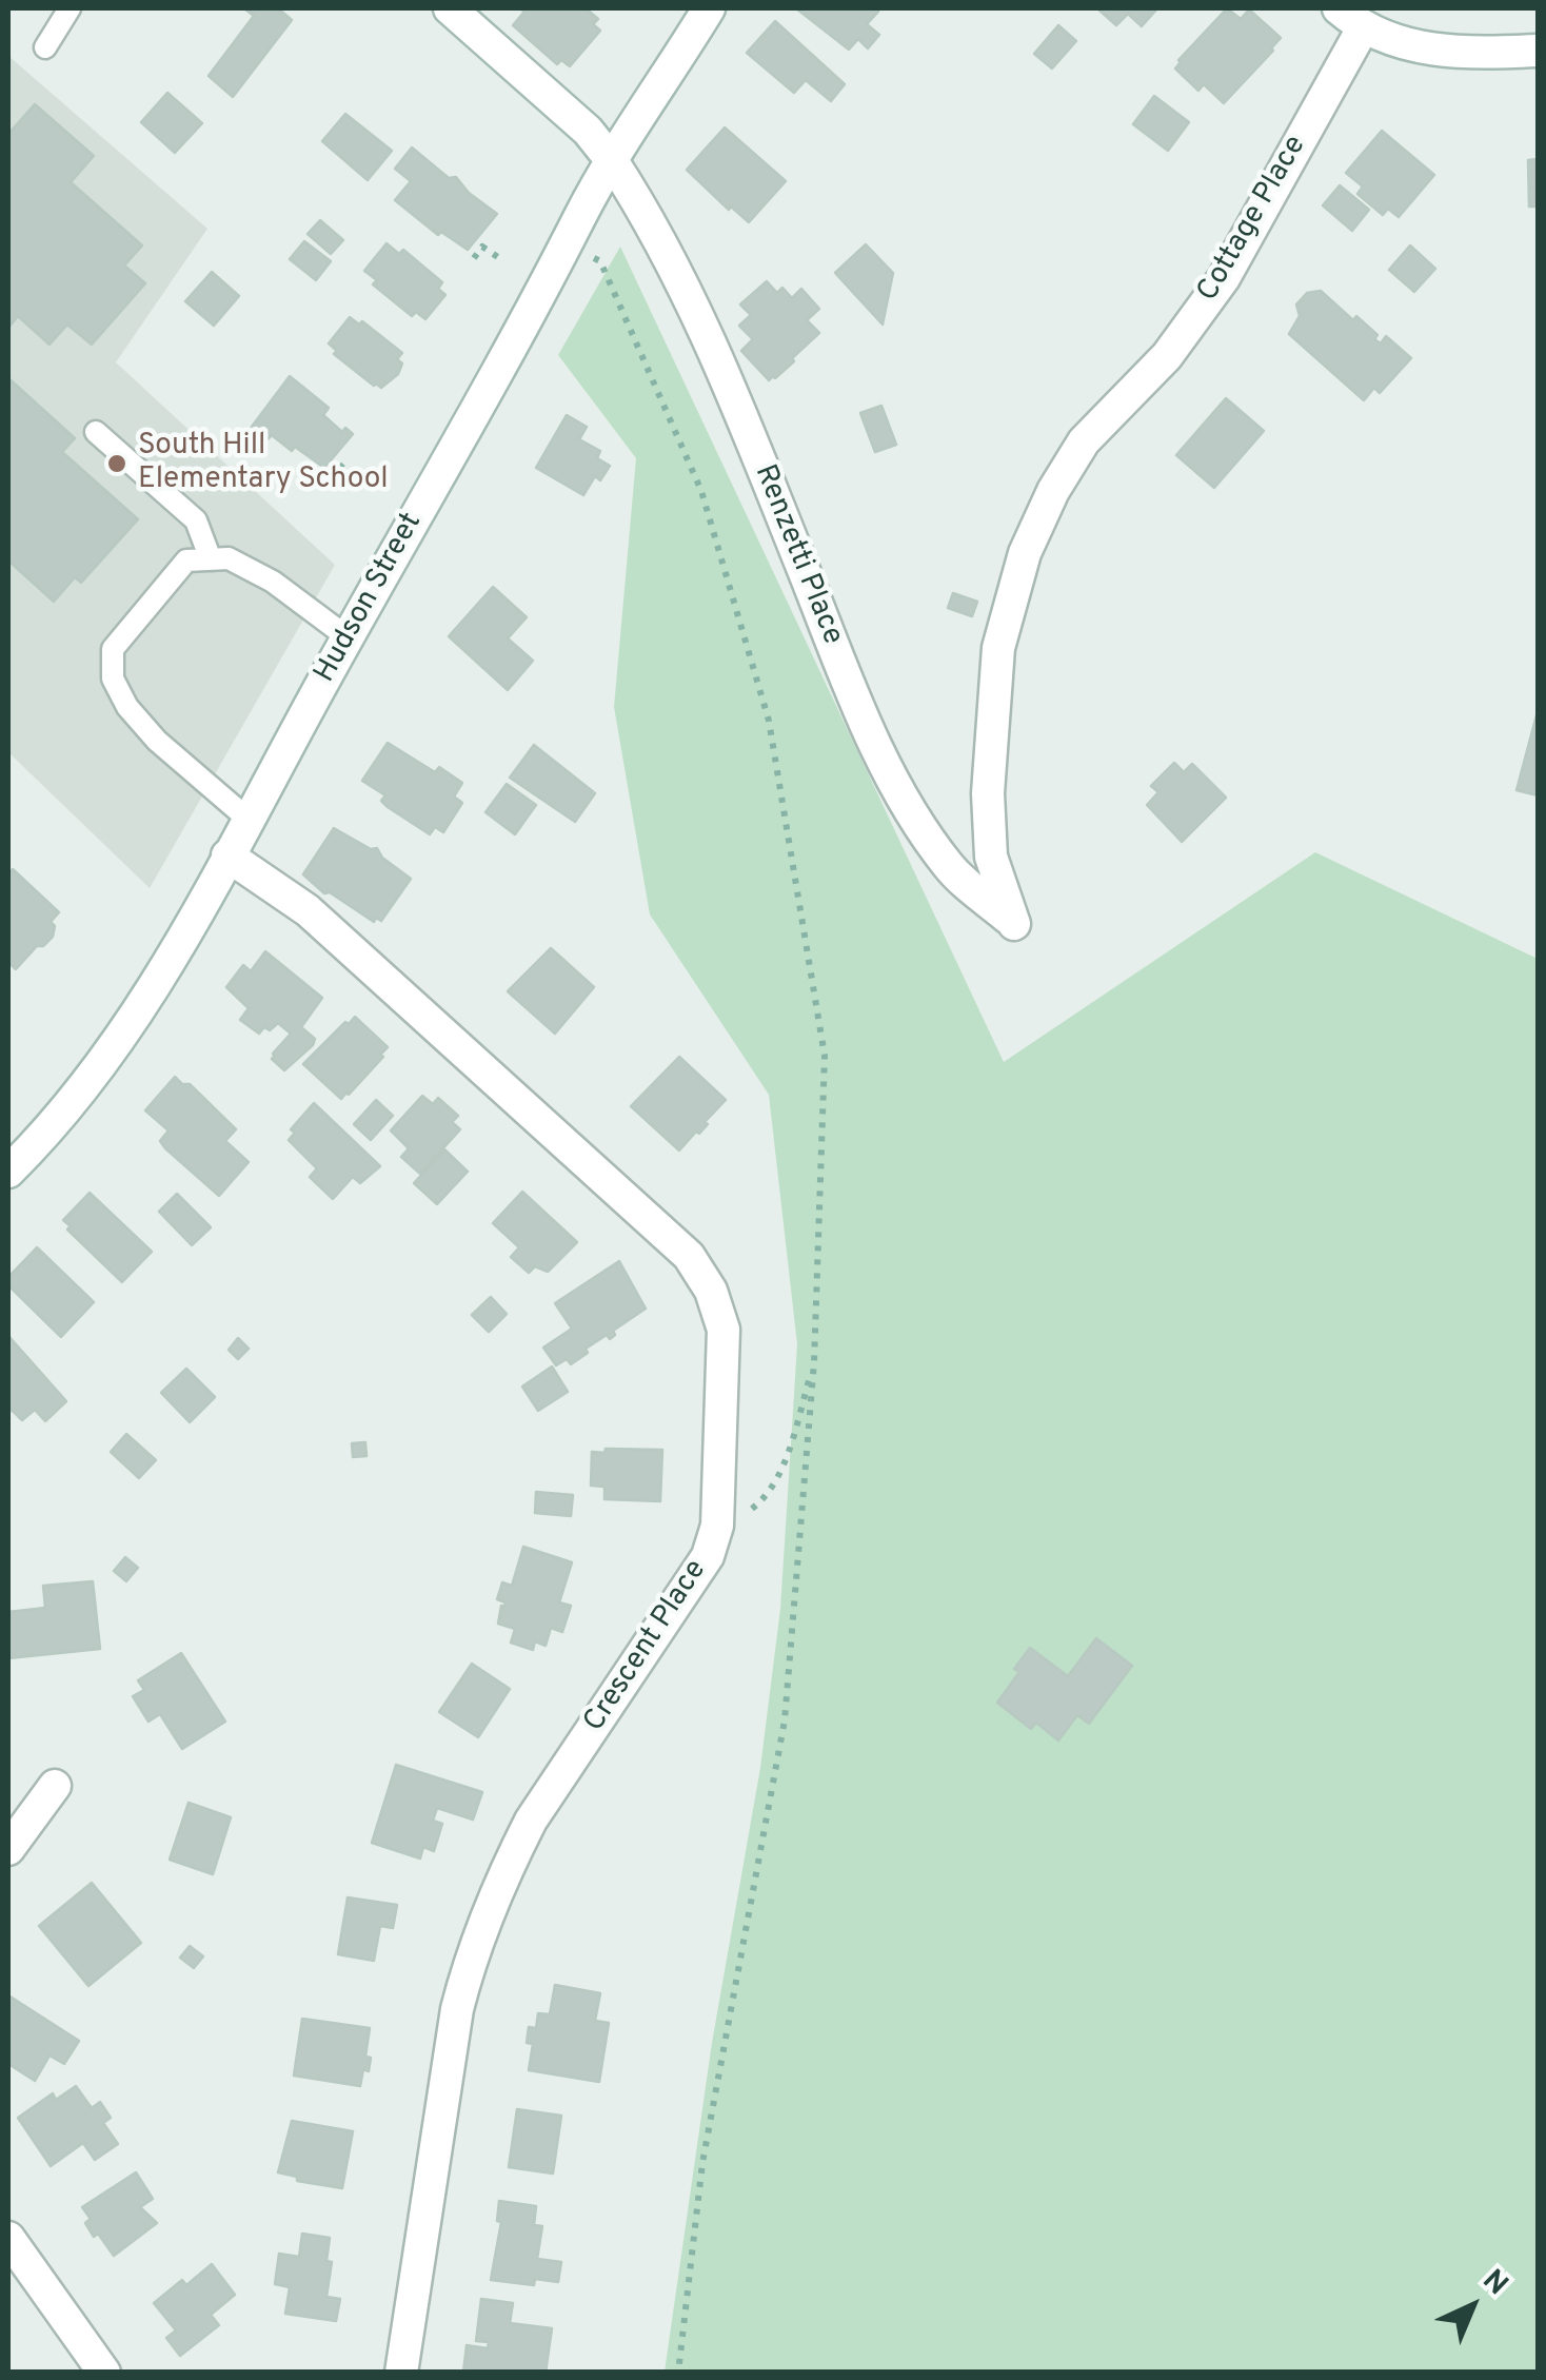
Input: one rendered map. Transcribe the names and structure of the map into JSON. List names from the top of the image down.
{
  "streets": {
    "street": [
      "Cottage Place",
      "Renzetti Place",
      "Hudson Street",
      "Crescent Place"
    ]
  },
  "crossings": [
    ["Cottage Place", "Renzetti Place"],
    ["Renzetti Place", "Hudson Street"],
    ["Hudson Street", "Crescent Place"]
  ],
  "places": ["South Hill Elementary School"],
  "north": "top right"
}
